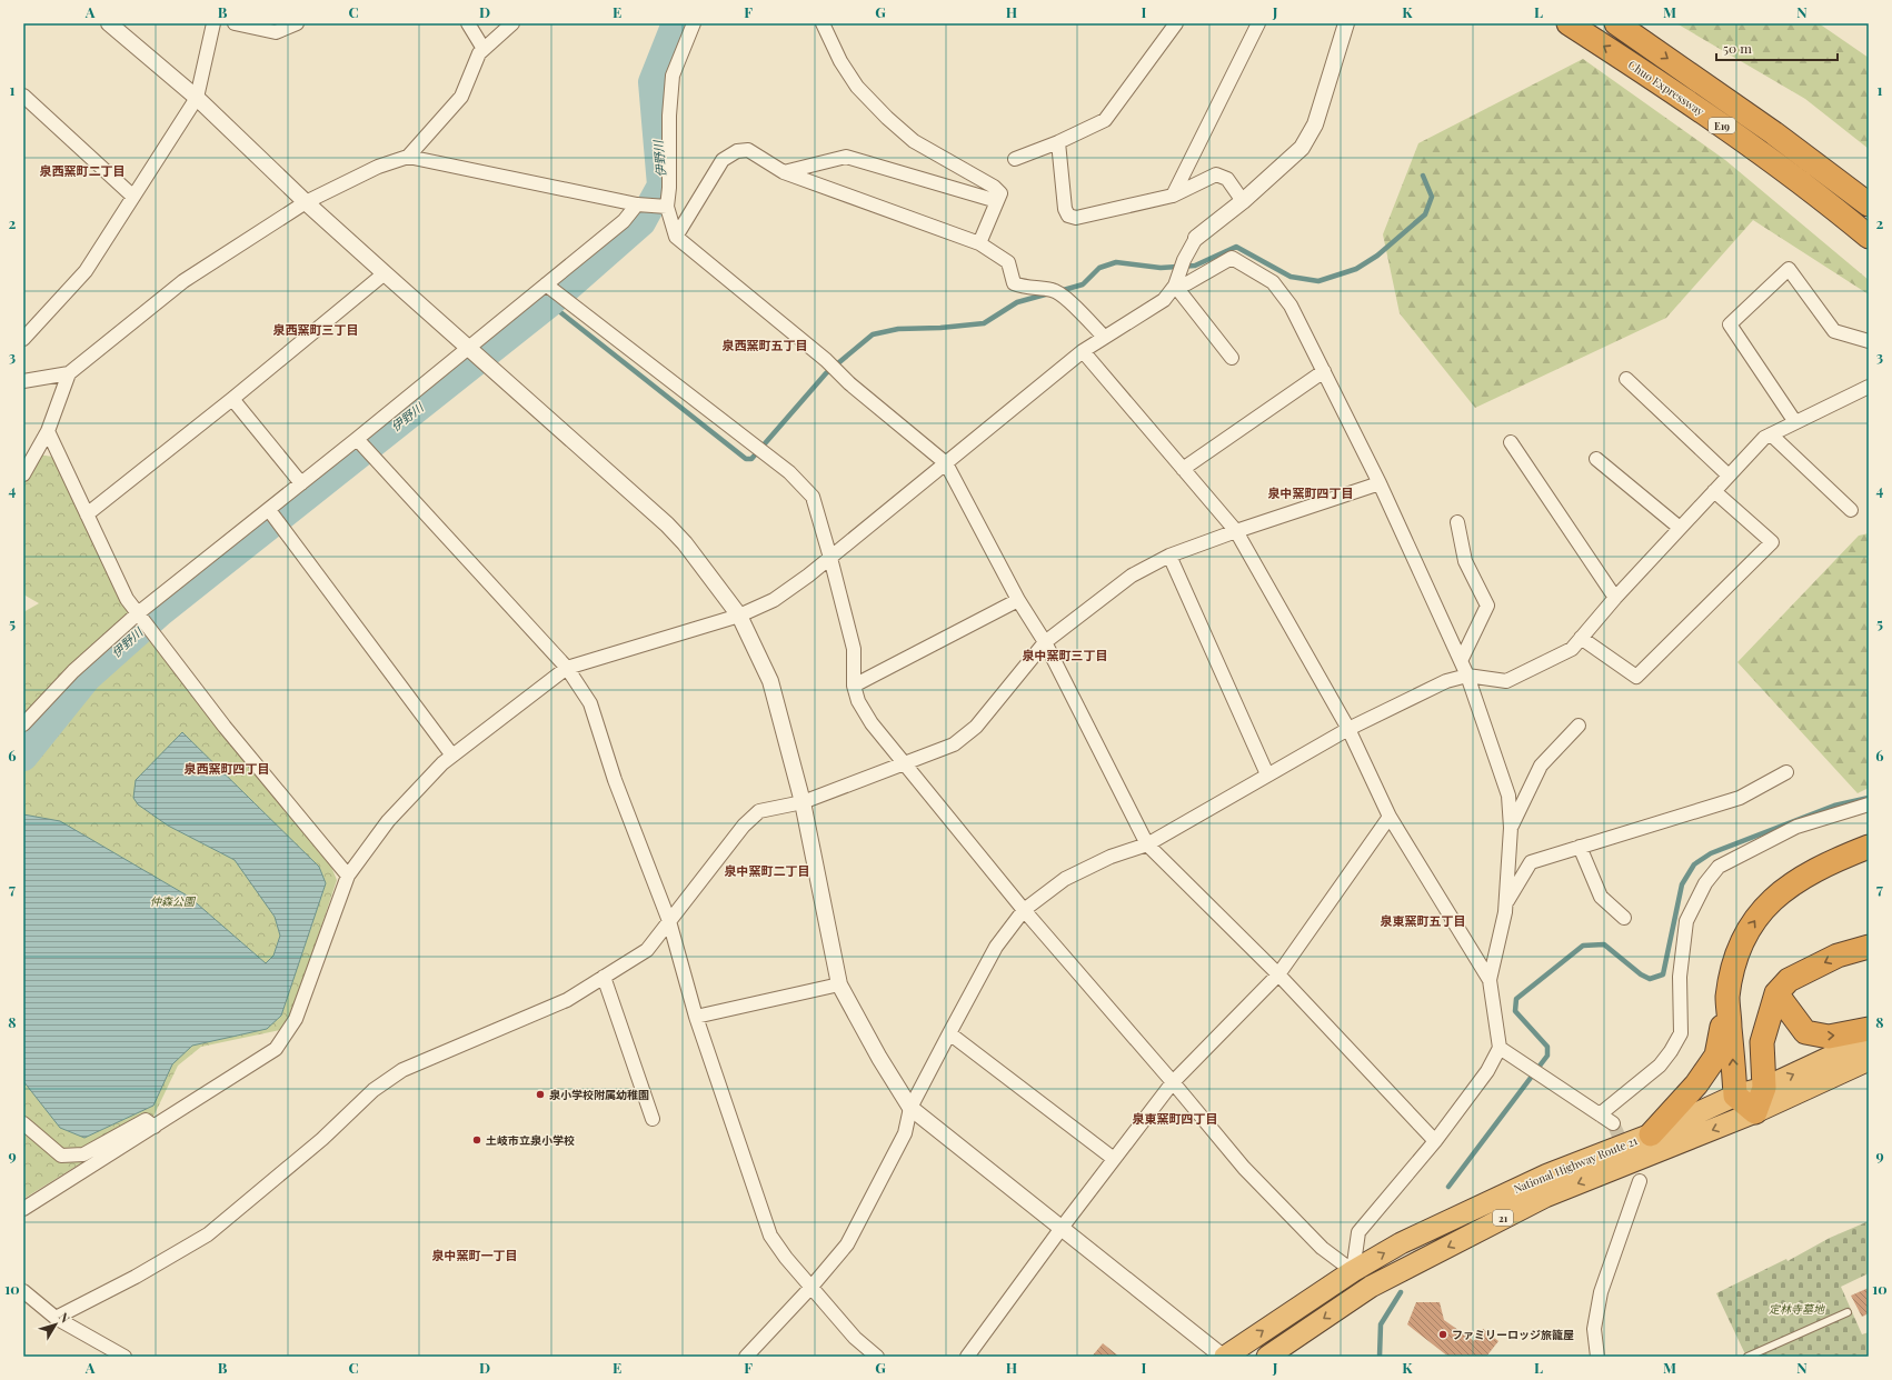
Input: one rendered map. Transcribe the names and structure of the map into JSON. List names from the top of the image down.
{
  "streets": {
    "highway": [
      "Chuo Expressway",
      "E19",
      "National Highway Route 21",
      "21"
    ]
  },
  "districts": [
    "泉西窯町二丁目",
    "泉西窯町三丁目",
    "泉西窯町五丁目",
    "泉中窯町四丁目",
    "泉中窯町三丁目",
    "泉西窯町四丁目",
    "泉中窯町二丁目",
    "泉東窯町五丁目",
    "泉東窯町四丁目",
    "泉中窯町一丁目"
  ],
  "water": ["伊野川"],
  "parks": ["仲森公園", "定林寺墓地"],
  "places": ["泉小学校附属幼稚園", "土岐市立泉小学校", "ファミリーロッジ旅籠屋"],
  "scale_bar": "50 m",
  "north": "top right",
  "grid": {
    "columns": [
      "A",
      "B",
      "C",
      "D",
      "E",
      "F",
      "G",
      "H",
      "I",
      "J",
      "K",
      "L",
      "M",
      "N"
    ],
    "rows": [
      "1",
      "2",
      "3",
      "4",
      "5",
      "6",
      "7",
      "8",
      "9",
      "10"
    ]
  }
}
